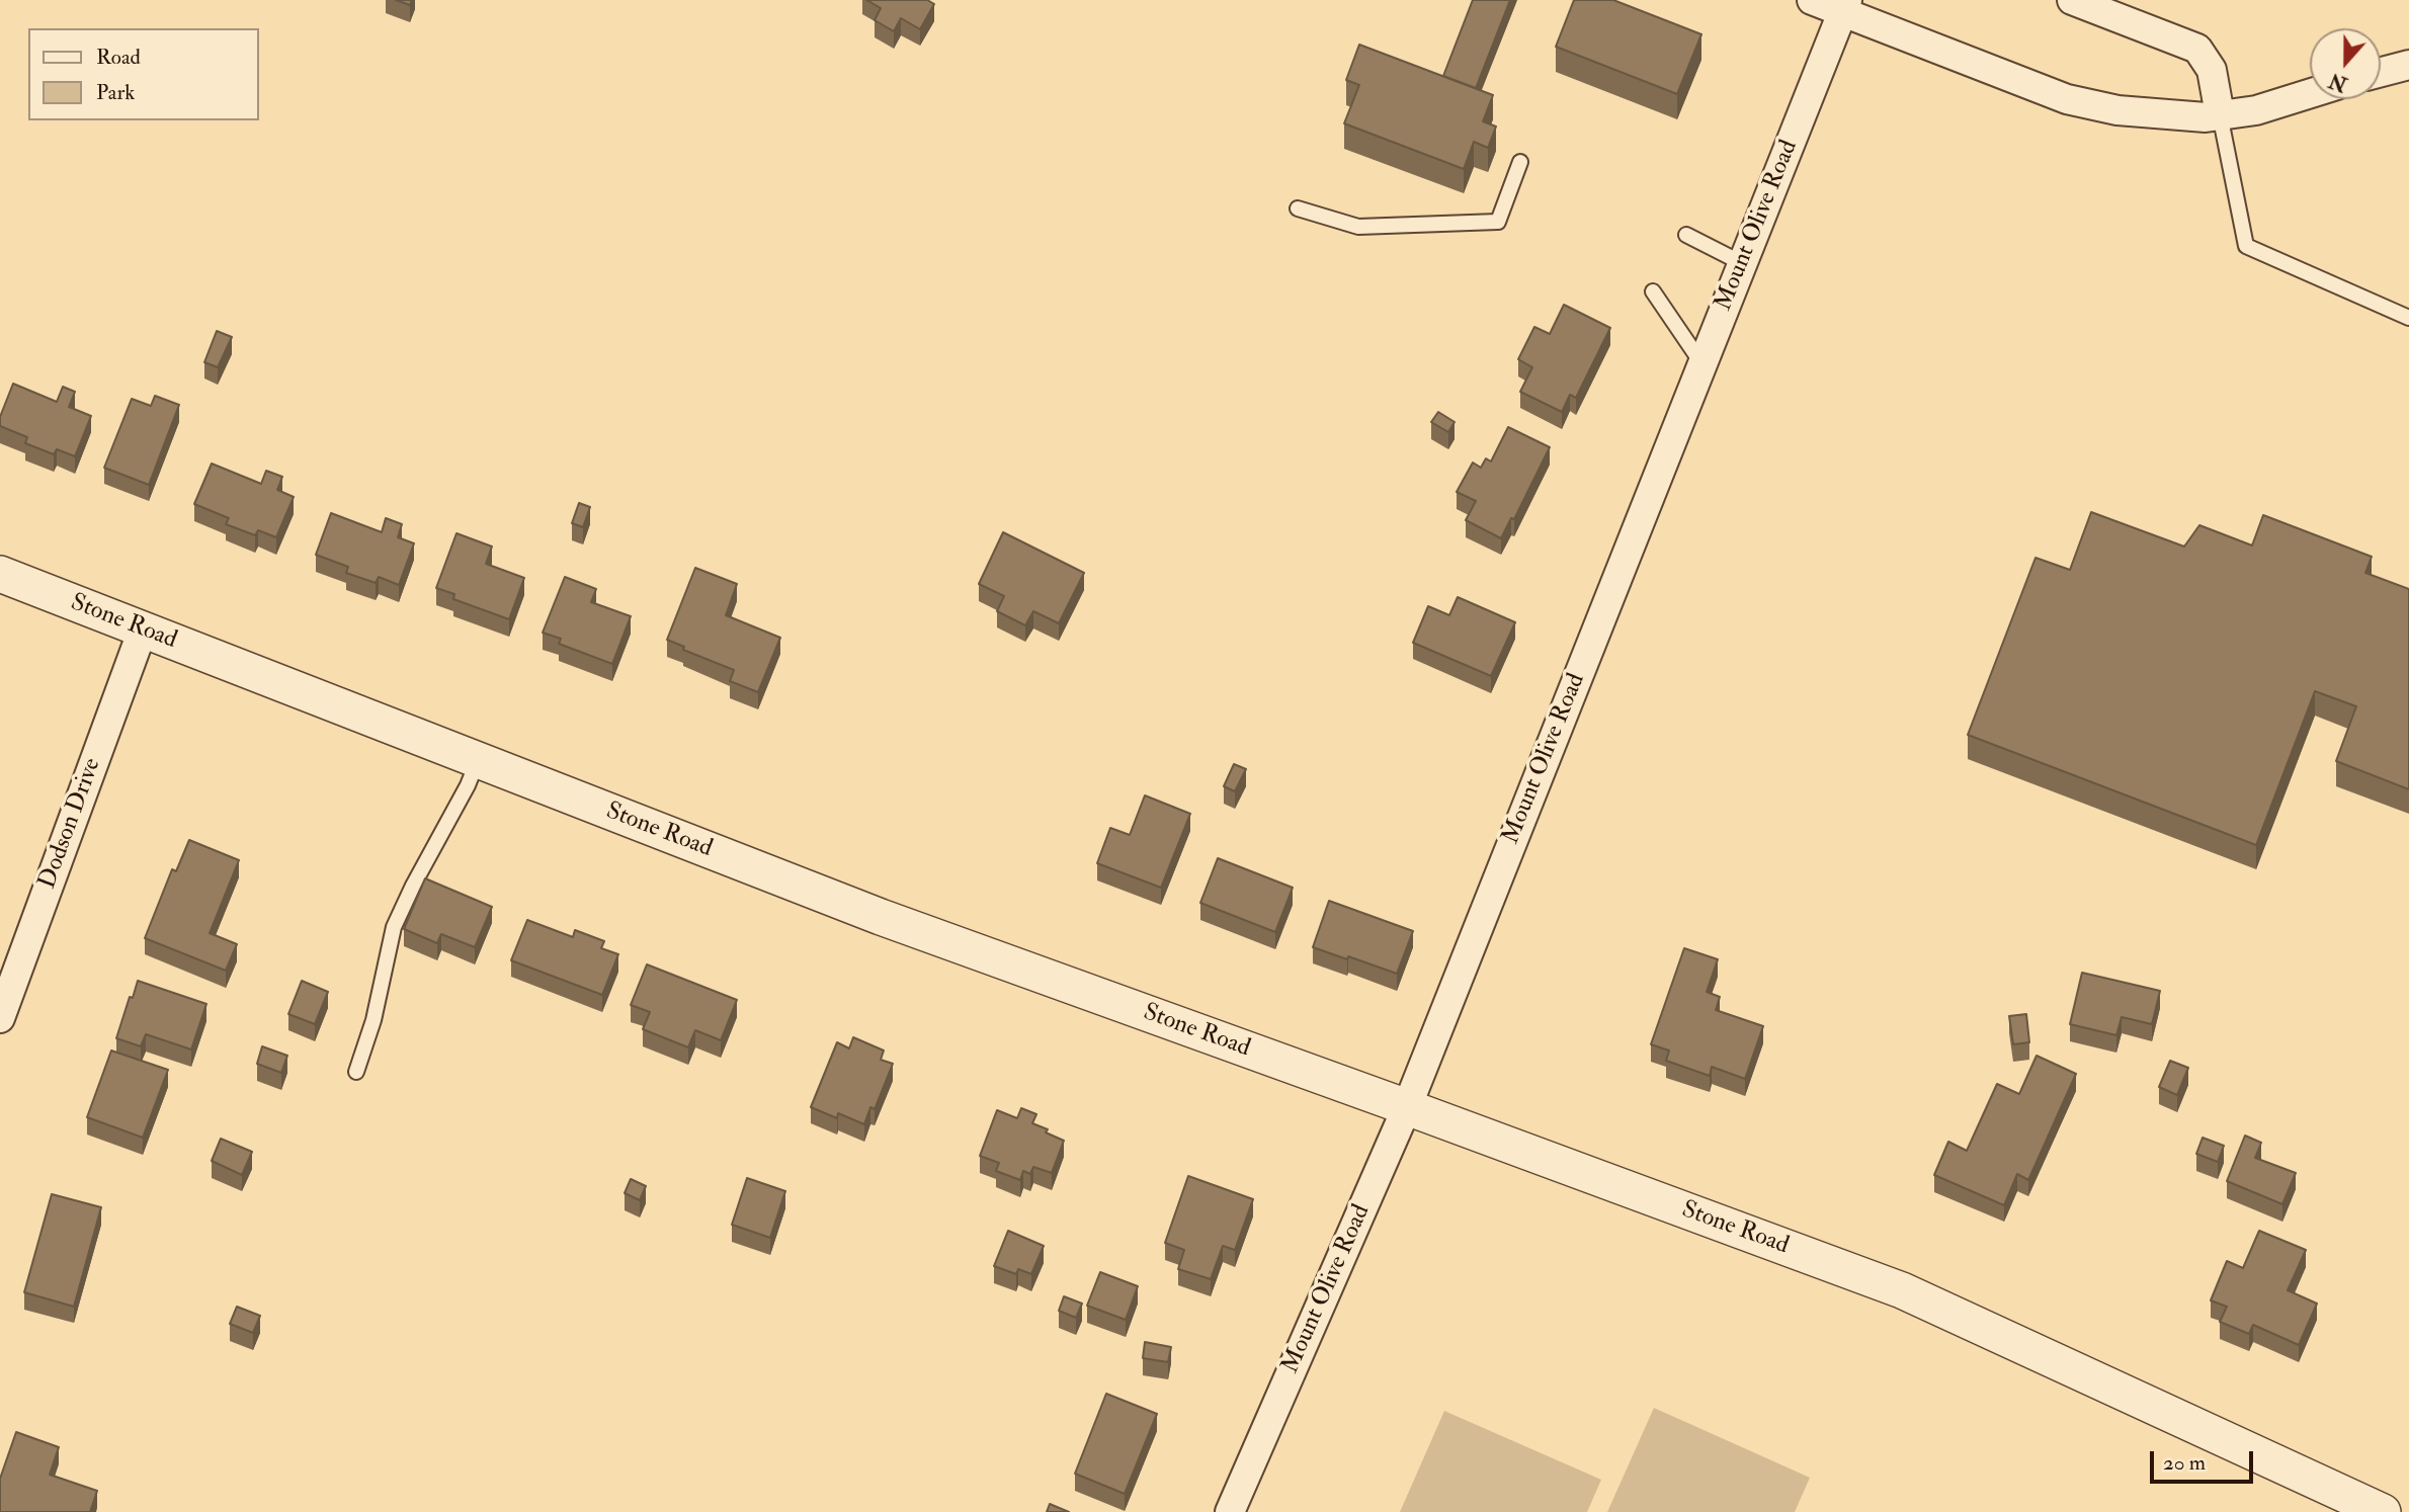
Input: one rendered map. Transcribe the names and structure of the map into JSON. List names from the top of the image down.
{
  "streets": {
    "street": ["Mount Olive Road", "Stone Road", "Dodson Drive"]
  },
  "crossings": [
    ["Mount Olive Road", "Stone Road"],
    ["Stone Road", "Dodson Drive"]
  ],
  "legend": ["Road", "Park"],
  "scale_bar": "20 m",
  "north": "bottom"
}
